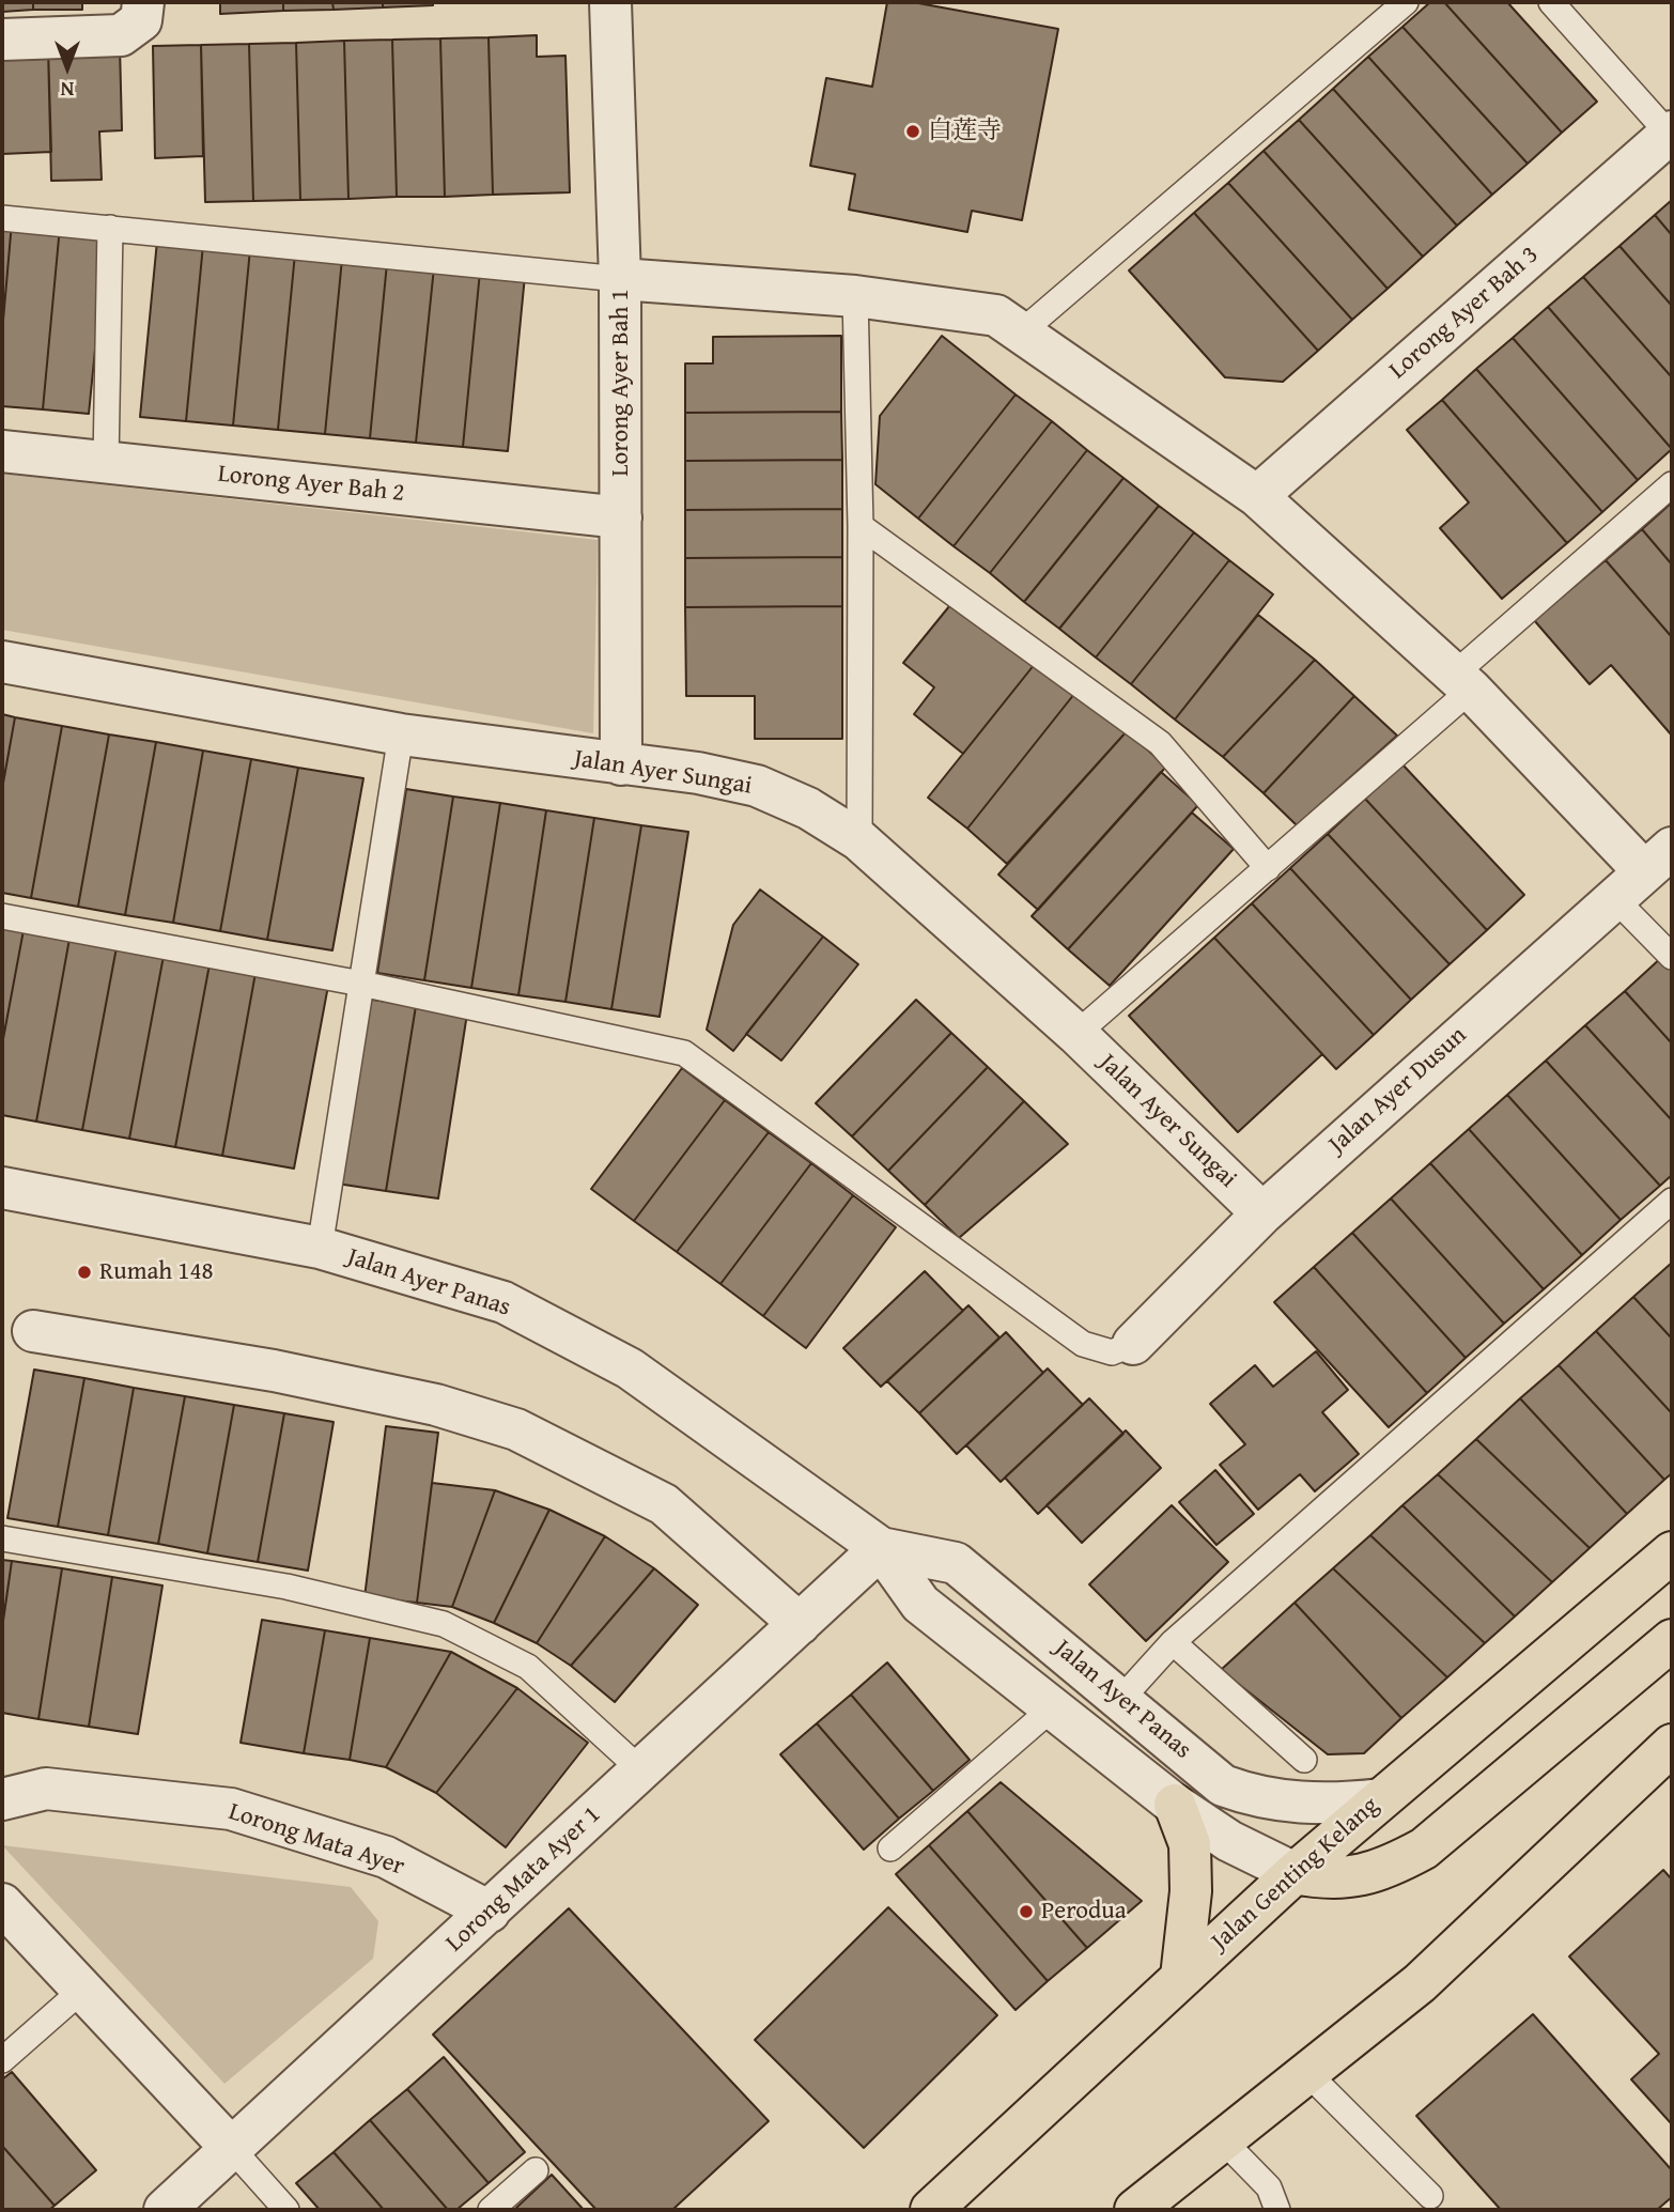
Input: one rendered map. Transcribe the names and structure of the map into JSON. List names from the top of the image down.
{
  "streets": {
    "main road": ["Jalan Genting Kelang"],
    "street": [
      "Lorong Ayer Bah 3",
      "Lorong Ayer Bah 1",
      "Lorong Ayer Bah 2",
      "Jalan Ayer Sungai",
      "Jalan Ayer Dusun",
      "Jalan Ayer Panas",
      "Lorong Mata Ayer",
      "Lorong Mata Ayer 1"
    ]
  },
  "crossings": [
    ["Lorong Ayer Bah 1", "Lorong Ayer Bah 2"],
    ["Lorong Ayer Bah 1", "Jalan Ayer Sungai"],
    ["Jalan Ayer Sungai", "Jalan Ayer Dusun"],
    ["Jalan Ayer Panas", "Jalan Genting Kelang"],
    ["Jalan Ayer Panas", "Lorong Mata Ayer 1"],
    ["Lorong Mata Ayer", "Lorong Mata Ayer 1"]
  ],
  "places": ["白莲寺", "Rumah 148", "Perodua"],
  "north": "bottom"
}
